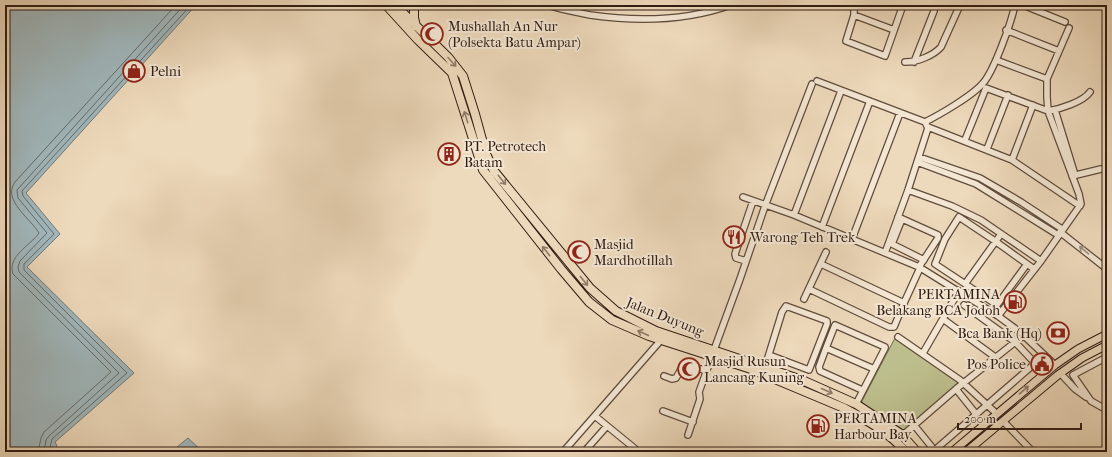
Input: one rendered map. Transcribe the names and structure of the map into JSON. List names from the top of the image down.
{
  "streets": {
    "highway": ["Jalan Duyung"]
  },
  "places": {
    "mosque": ["Mushallah An Nur (Polsekta Batu Ampar)", "Masjid Mardhotillah", "Masjid Rusun Lancang Kuning"],
    "shop": ["Pelni"],
    "building": ["PT. Petrotech Batam"],
    "restaurant": ["Warong Teh Trek"],
    "fuel station": ["PERTAMINA Belakang BCA Jodoh", "PERTAMINA Harbour Bay"],
    "bank": ["Bca Bank (Hq)"],
    "public building": ["Pos Police"]
  },
  "scale_bar": "200 m"
}
